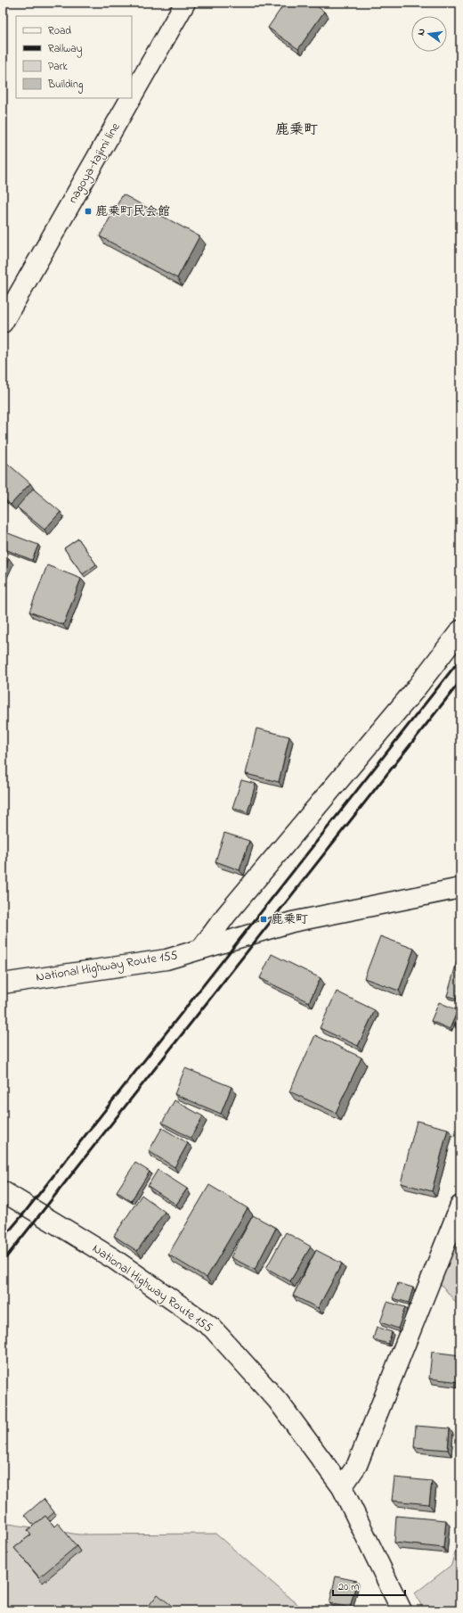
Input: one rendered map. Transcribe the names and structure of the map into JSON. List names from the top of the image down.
{
  "streets": {
    "main road": ["nagoya-tajimi line", "National Highway Route 155"]
  },
  "districts": ["鹿乗町"],
  "places": {
    "transit": ["鹿乗町民会館", "鹿乗町"]
  },
  "legend": [
    "Road",
    "Railway",
    "Park",
    "Building"
  ],
  "scale_bar": "20 m",
  "north": "left"
}
